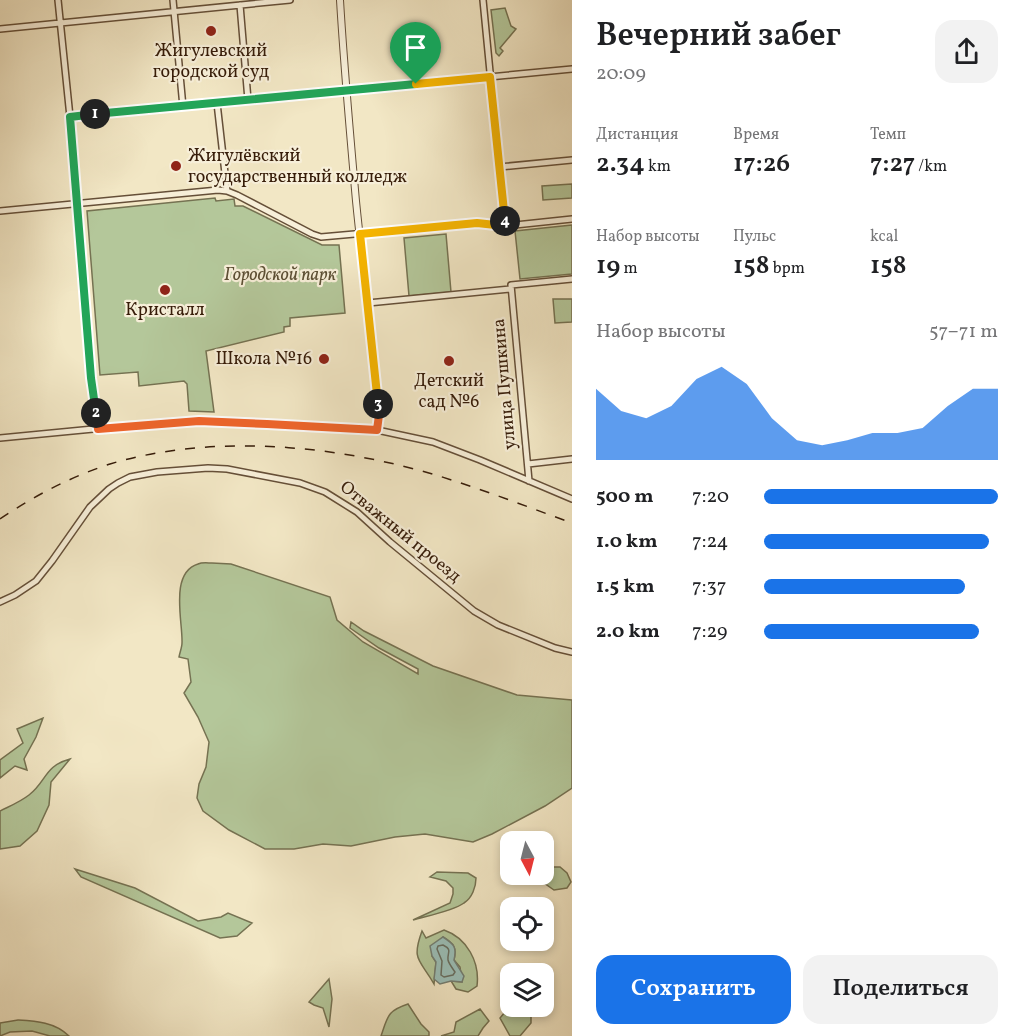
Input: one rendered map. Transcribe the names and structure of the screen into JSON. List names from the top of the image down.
{
  "streets": {
    "street": ["улица Пушкина", "Отважный проезд"]
  },
  "parks": ["Городской парк"],
  "places": [
    "Жигулевский городской суд",
    "Жигулёвский государственный колледж",
    "Кристалл",
    "Школа №16",
    "Детский сад №6"
  ],
  "north": "bottom",
  "page": {
    "heading": ["Вечерний забег", "20:09"],
    "pins": [
      "1",
      "4",
      "3",
      "2"
    ],
    "stats": [
      ["Дистанция", "2.34 km"],
      ["Время", "17:26"],
      ["Темп", "7:27 /km"],
      ["Набор высоты", "19 m"],
      ["Пульс", "158 bpm"],
      ["kcal", "158"]
    ],
    "chart": ["Набор высоты", "57–71 m"],
    "list": [
      {
        "name": "500 m",
        "note": "7:20"
      },
      {
        "name": "1.0 km",
        "note": "7:24"
      },
      {
        "name": "1.5 km",
        "note": "7:37"
      },
      {
        "name": "2.0 km",
        "note": "7:29"
      }
    ],
    "buttons": ["Сохранить", "Поделиться"]
  }
}
